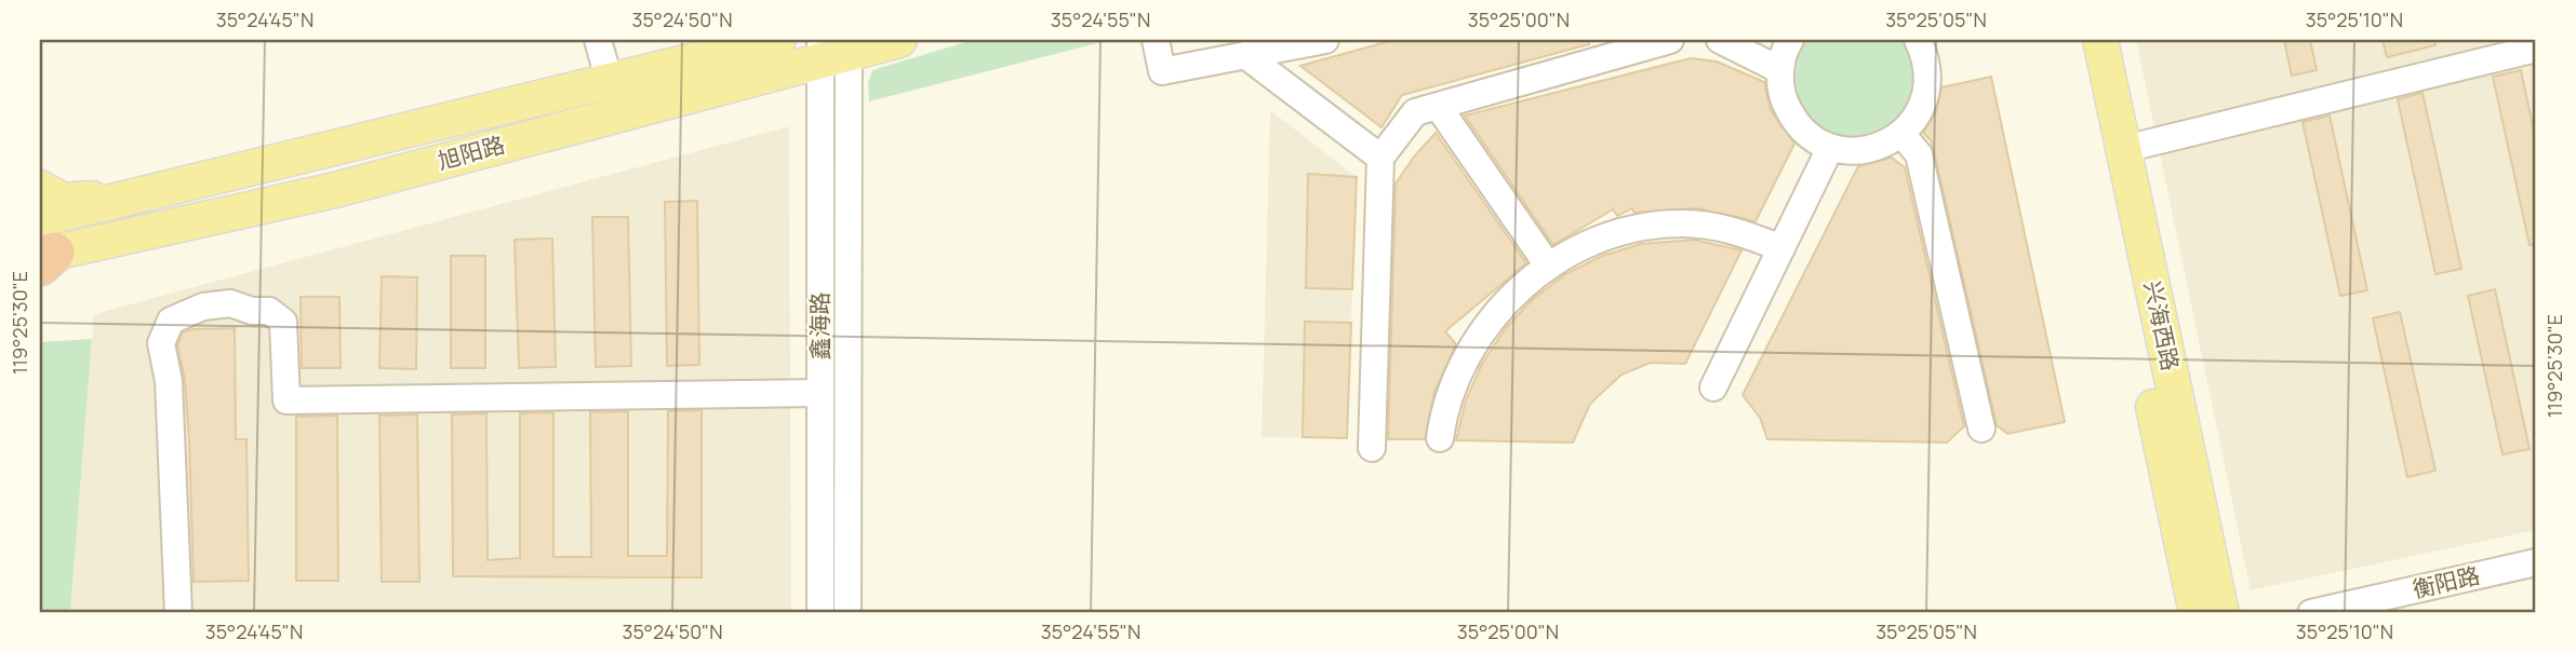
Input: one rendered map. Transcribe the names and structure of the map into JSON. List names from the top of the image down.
{
  "streets": {
    "main road": ["旭阳路", "兴海西路"],
    "street": ["鑫海路", "衡阳路"]
  },
  "crossings": [
    ["旭阳路", "鑫海路"]
  ],
  "coordinates": [
    "35°24'45\"N",
    "35°24'50\"N",
    "35°24'55\"N",
    "35°25'00\"N",
    "35°25'05\"N",
    "35°25'10\"N",
    "119°25'30\"E"
  ]
}
